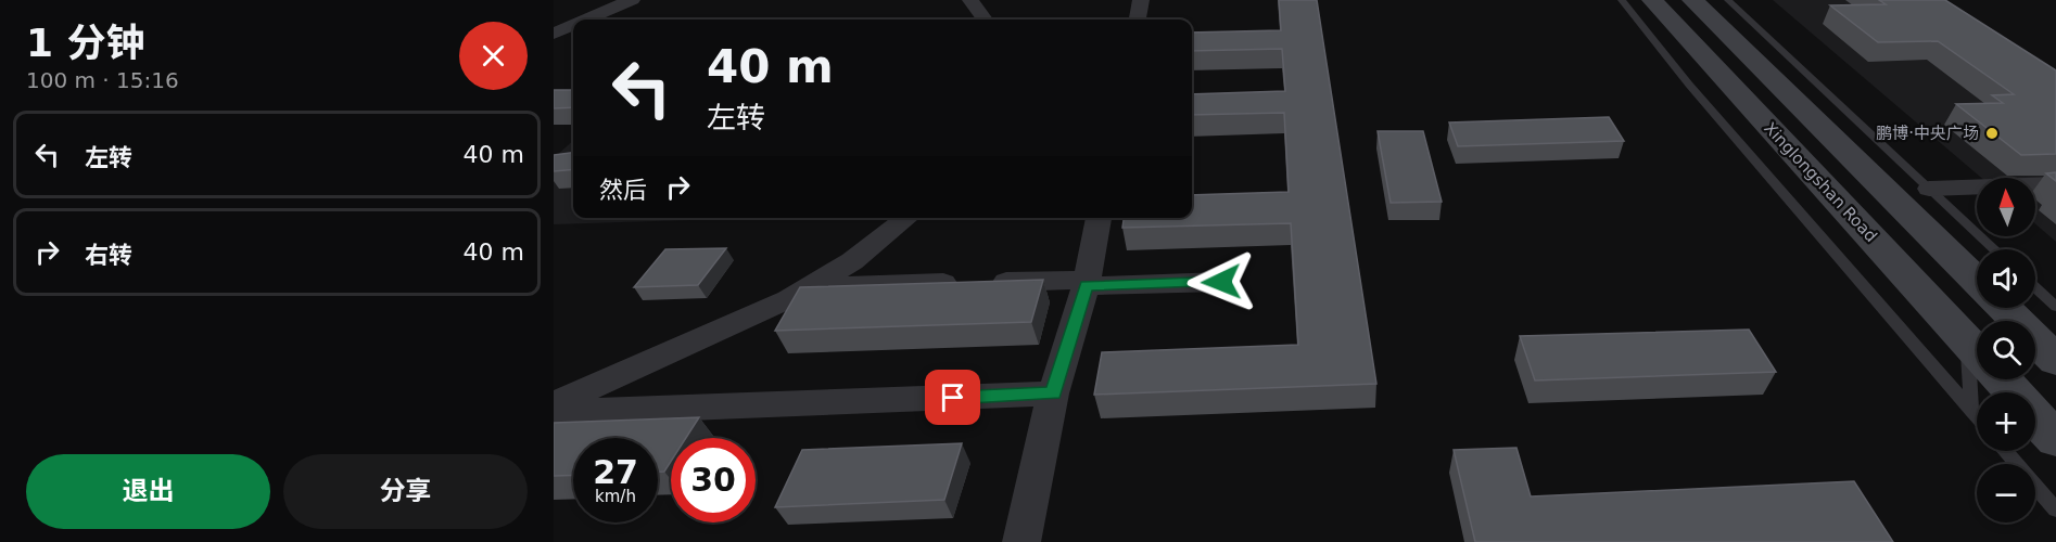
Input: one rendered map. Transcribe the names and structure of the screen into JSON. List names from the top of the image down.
{
  "streets": {
    "street": ["Xinglongshan Road"]
  },
  "places": ["鹏博·中央广场"],
  "north": "top",
  "page": {
    "heading": ["1 分钟", "100 m · 15:16"],
    "turn": ["40 m", "左转"],
    "list": [
      {
        "name": "左转",
        "value": "40 m"
      },
      {
        "name": "右转",
        "value": "40 m"
      }
    ],
    "then": "然后",
    "map_buttons": ["+", "−"],
    "speed": "27 km/h",
    "limit": "30",
    "buttons": ["退出", "分享"]
  }
}
